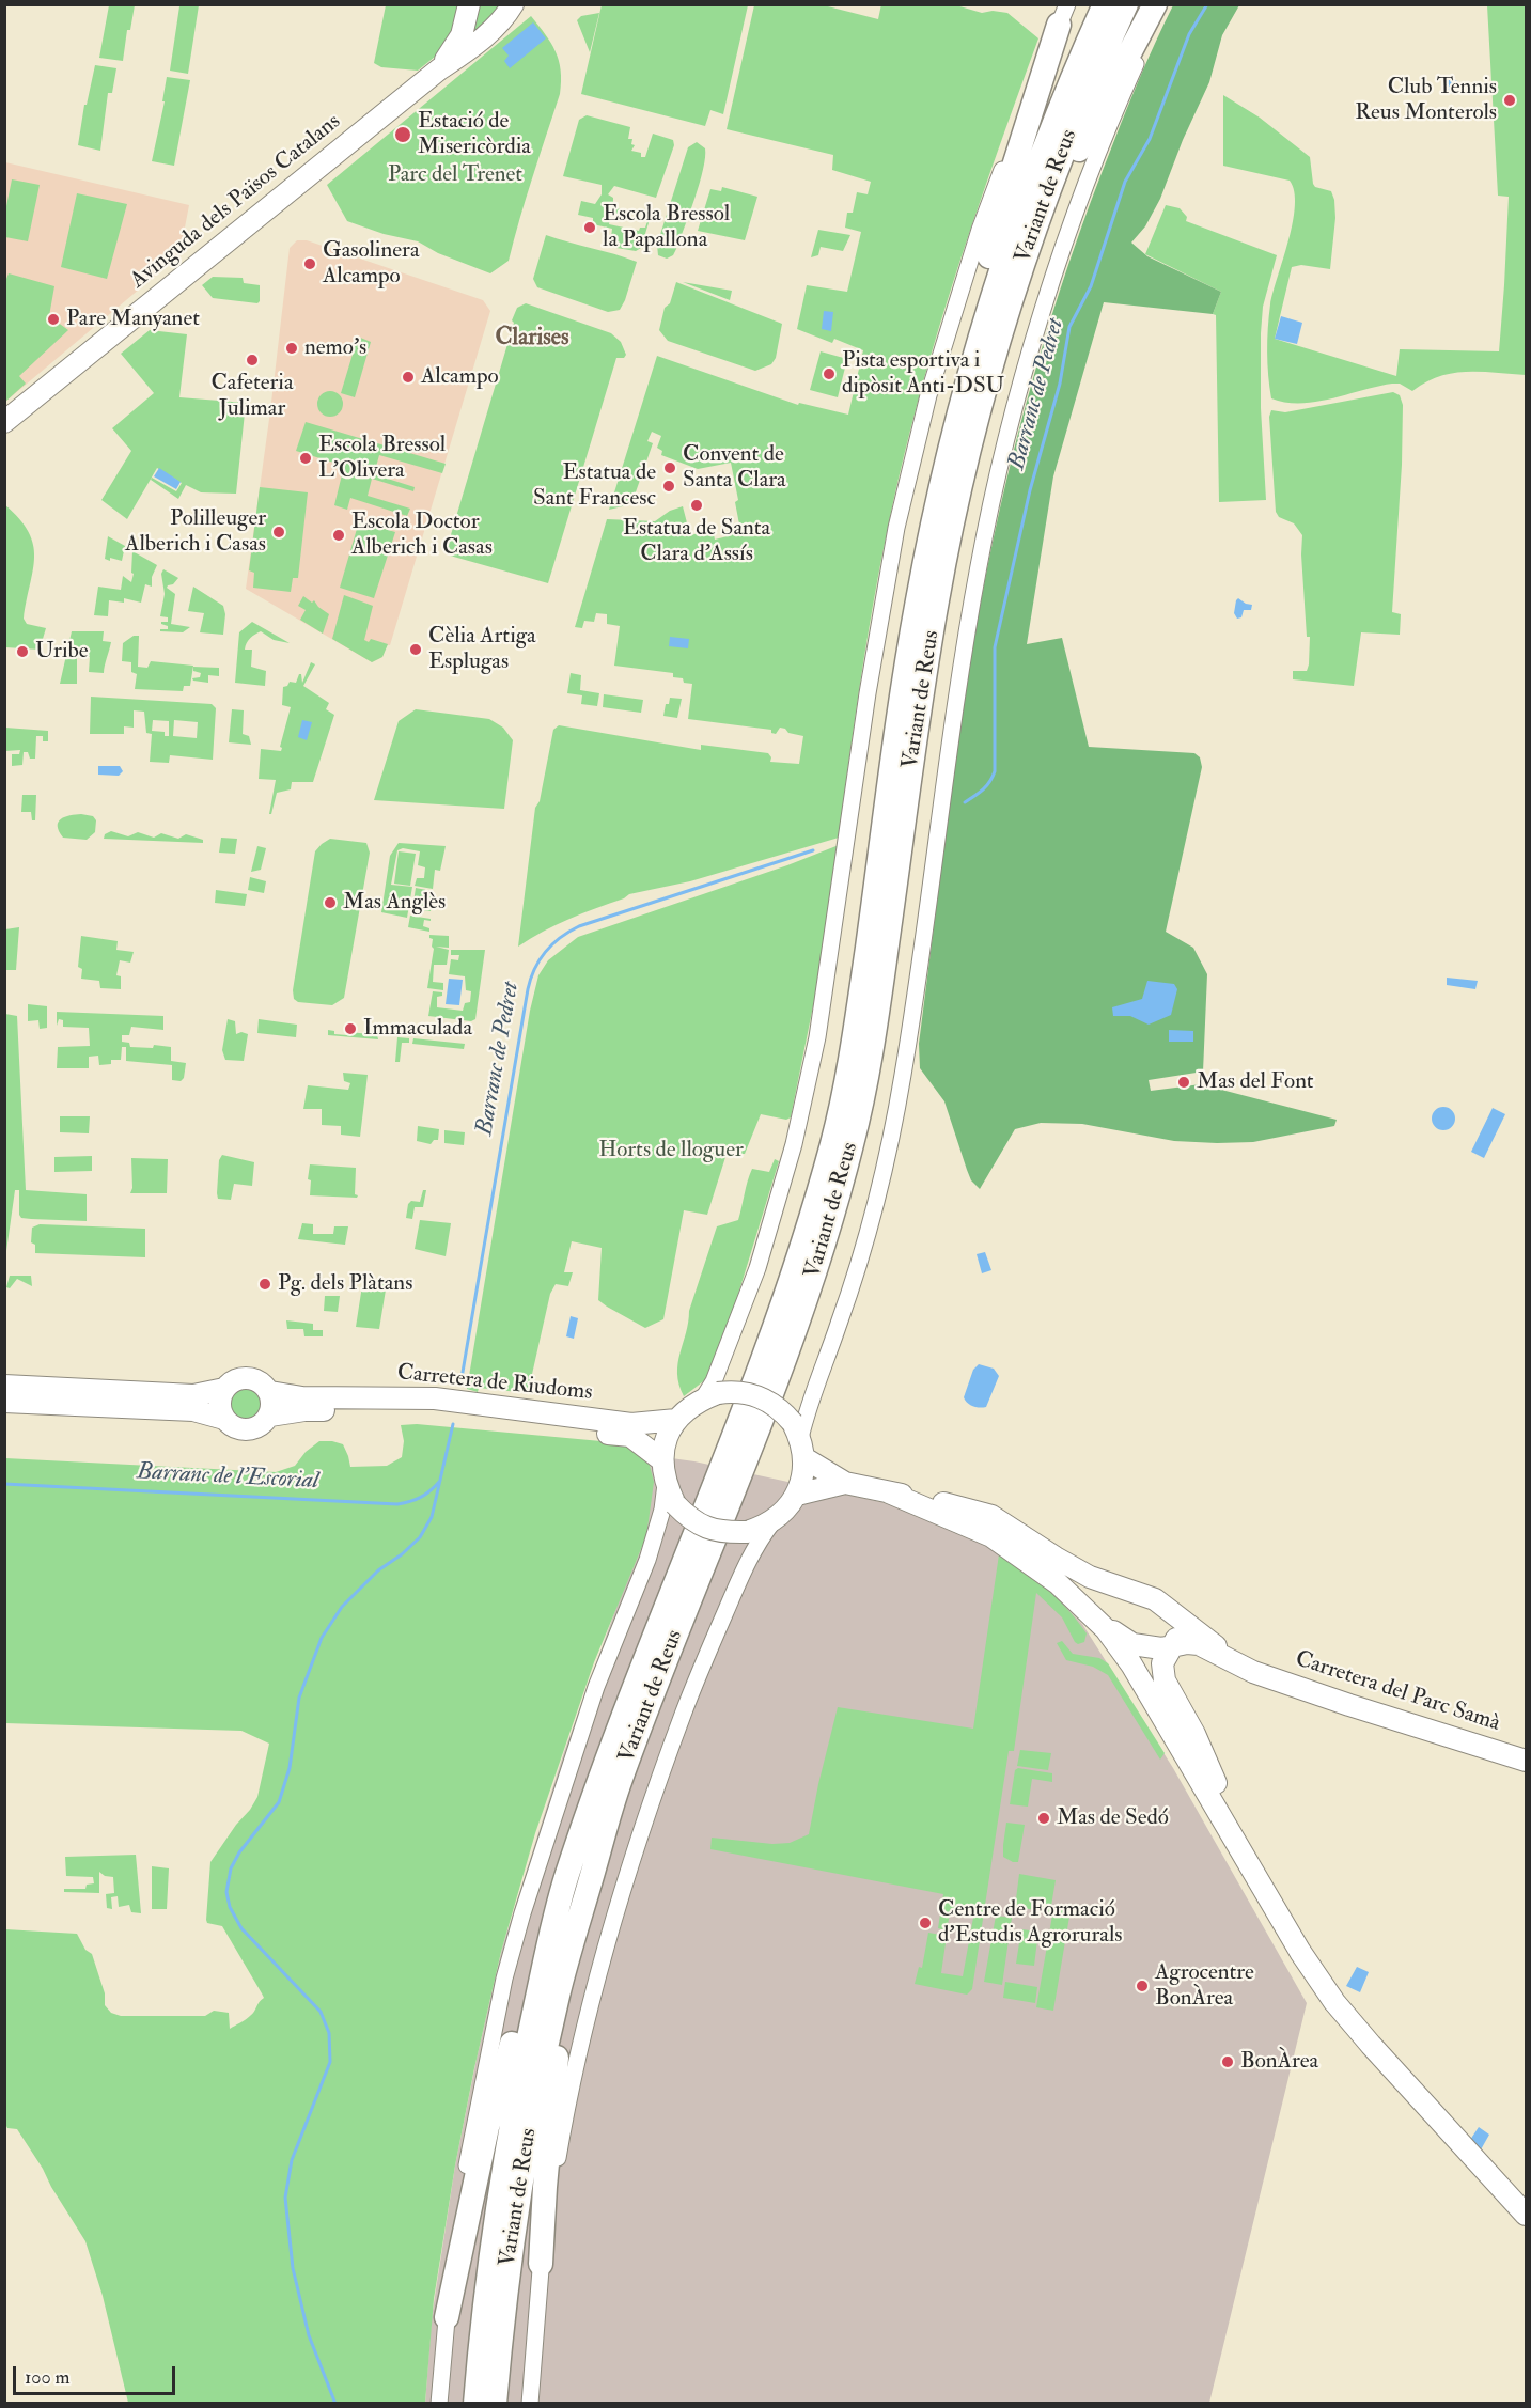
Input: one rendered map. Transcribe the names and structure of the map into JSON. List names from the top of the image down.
{
  "streets": {
    "highway": ["Variant de Reus"],
    "main road": ["Avinguda dels Països Catalans", "Carretera de Riudoms", "Carretera del Parc Samà"]
  },
  "districts": ["Clarises"],
  "water": ["Barranc de Pedret", "Barranc de l'Escorial"],
  "parks": ["Parc del Trenet", "Horts de lloguer"],
  "places": [
    "Club Tennis Reus Monterols",
    "Estació de Misericòrdia",
    "Escola Bressol la Papallona",
    "Gasolinera Alcampo",
    "Pare Manyanet",
    "nemo’s",
    "Cafeteria Julimar",
    "Pista esportiva i dipòsit Anti-DSU",
    "Alcampo",
    "Escola Bressol L'Olivera",
    "Convent de Santa Clara",
    "Estatua de Sant Francesc",
    "Estatua de Santa Clara d'Assís",
    "Polilleuger Alberich i Casas",
    "Escola Doctor Alberich i Casas",
    "Cèlia Artiga Esplugas",
    "Uribe",
    "Mas Anglès",
    "Immaculada",
    "Mas del Font",
    "Pg. dels Plàtans",
    "Mas de Sedó",
    "Centre de Formació d'Estudis Agrorurals",
    "Agrocentre BonÀrea",
    "BonÀrea"
  ],
  "scale_bar": "100 m"
}
